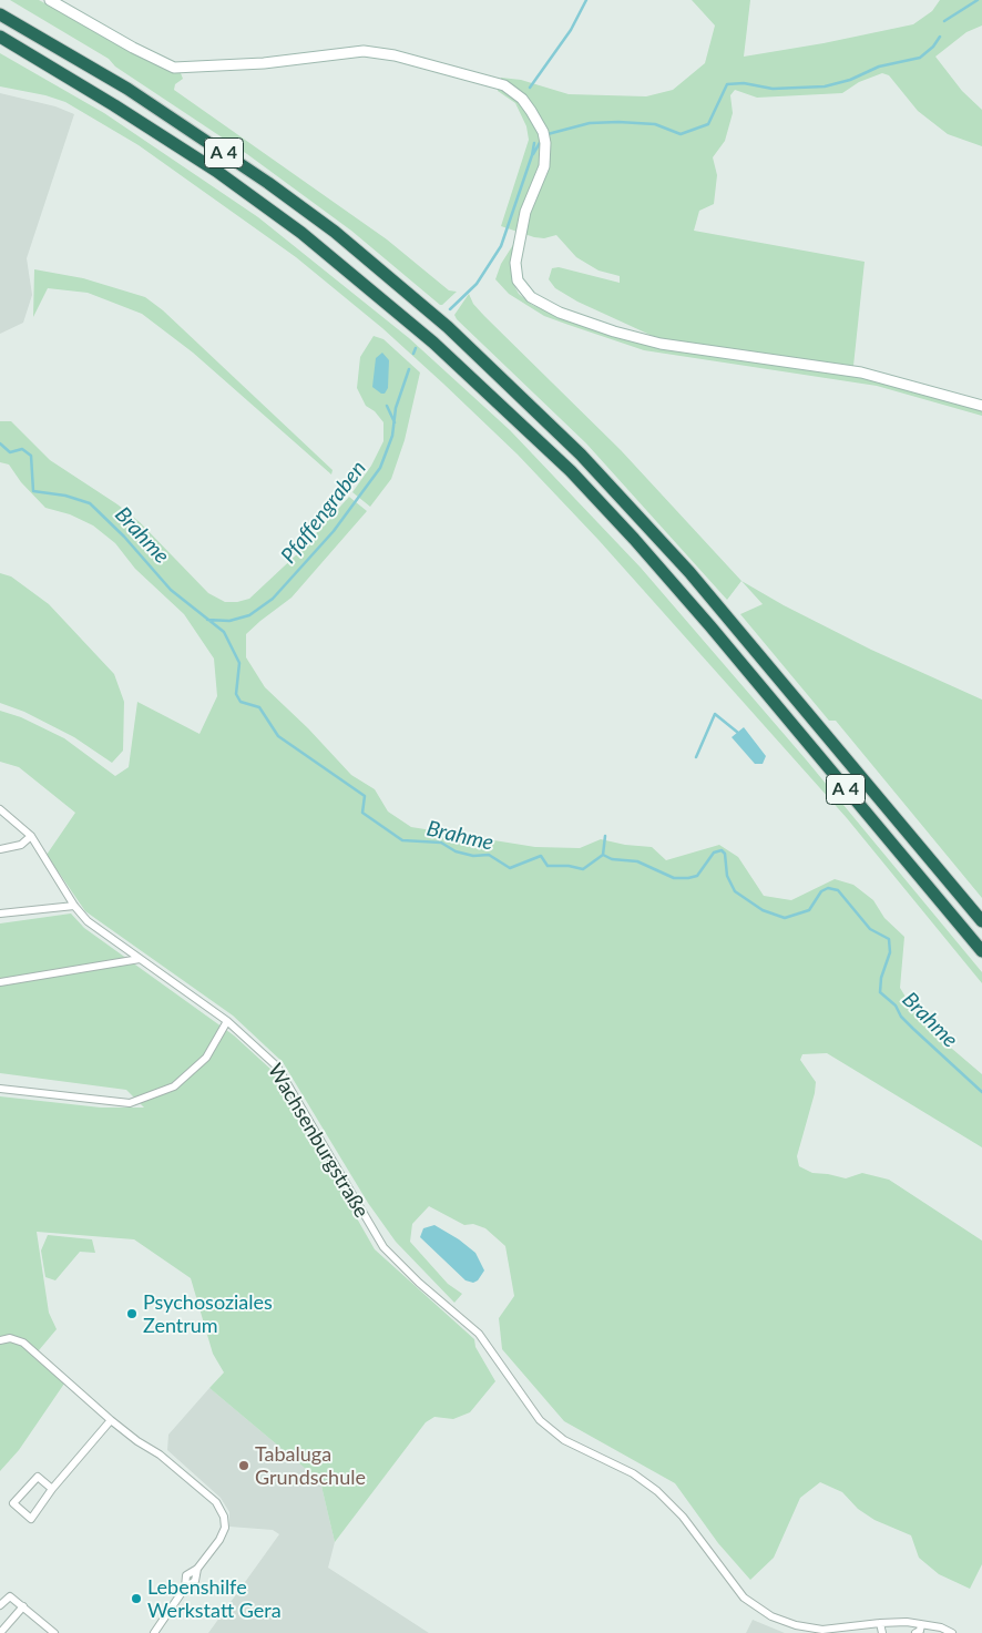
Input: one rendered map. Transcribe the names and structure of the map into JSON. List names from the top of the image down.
{
  "streets": {
    "highway": ["A 4"],
    "street": ["Wachsenburgstraße"]
  },
  "water": ["Pfaffengraben", "Brahme"],
  "places": ["Psychosoziales Zentrum", "Tabaluga Grundschule", "Lebenshilfe Werkstatt Gera"]
}
